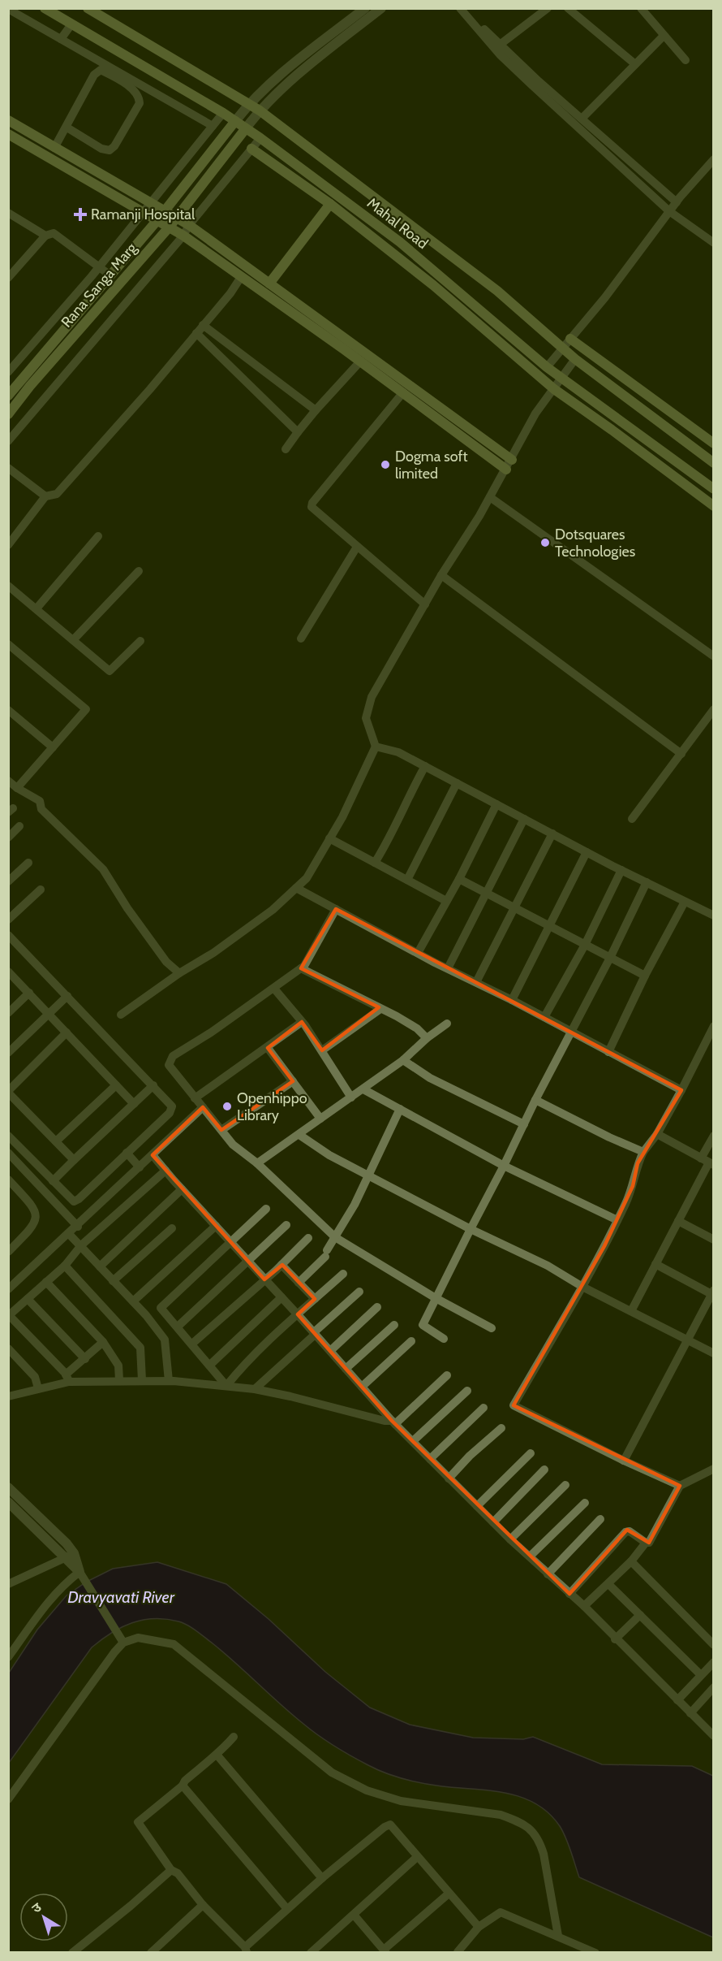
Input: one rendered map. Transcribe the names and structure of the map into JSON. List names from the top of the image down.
{
  "streets": {
    "main road": ["Mahal Road", "Rana Sanga Marg"]
  },
  "crossings": [
    ["Mahal Road", "Rana Sanga Marg"]
  ],
  "water": ["Dravyavati River"],
  "places": {
    "health": ["Ramanji Hospital"],
    "other": ["Dogma soft limited", "Dotsquares Technologies", "Openhippo Library"]
  },
  "north": "top left"
}
